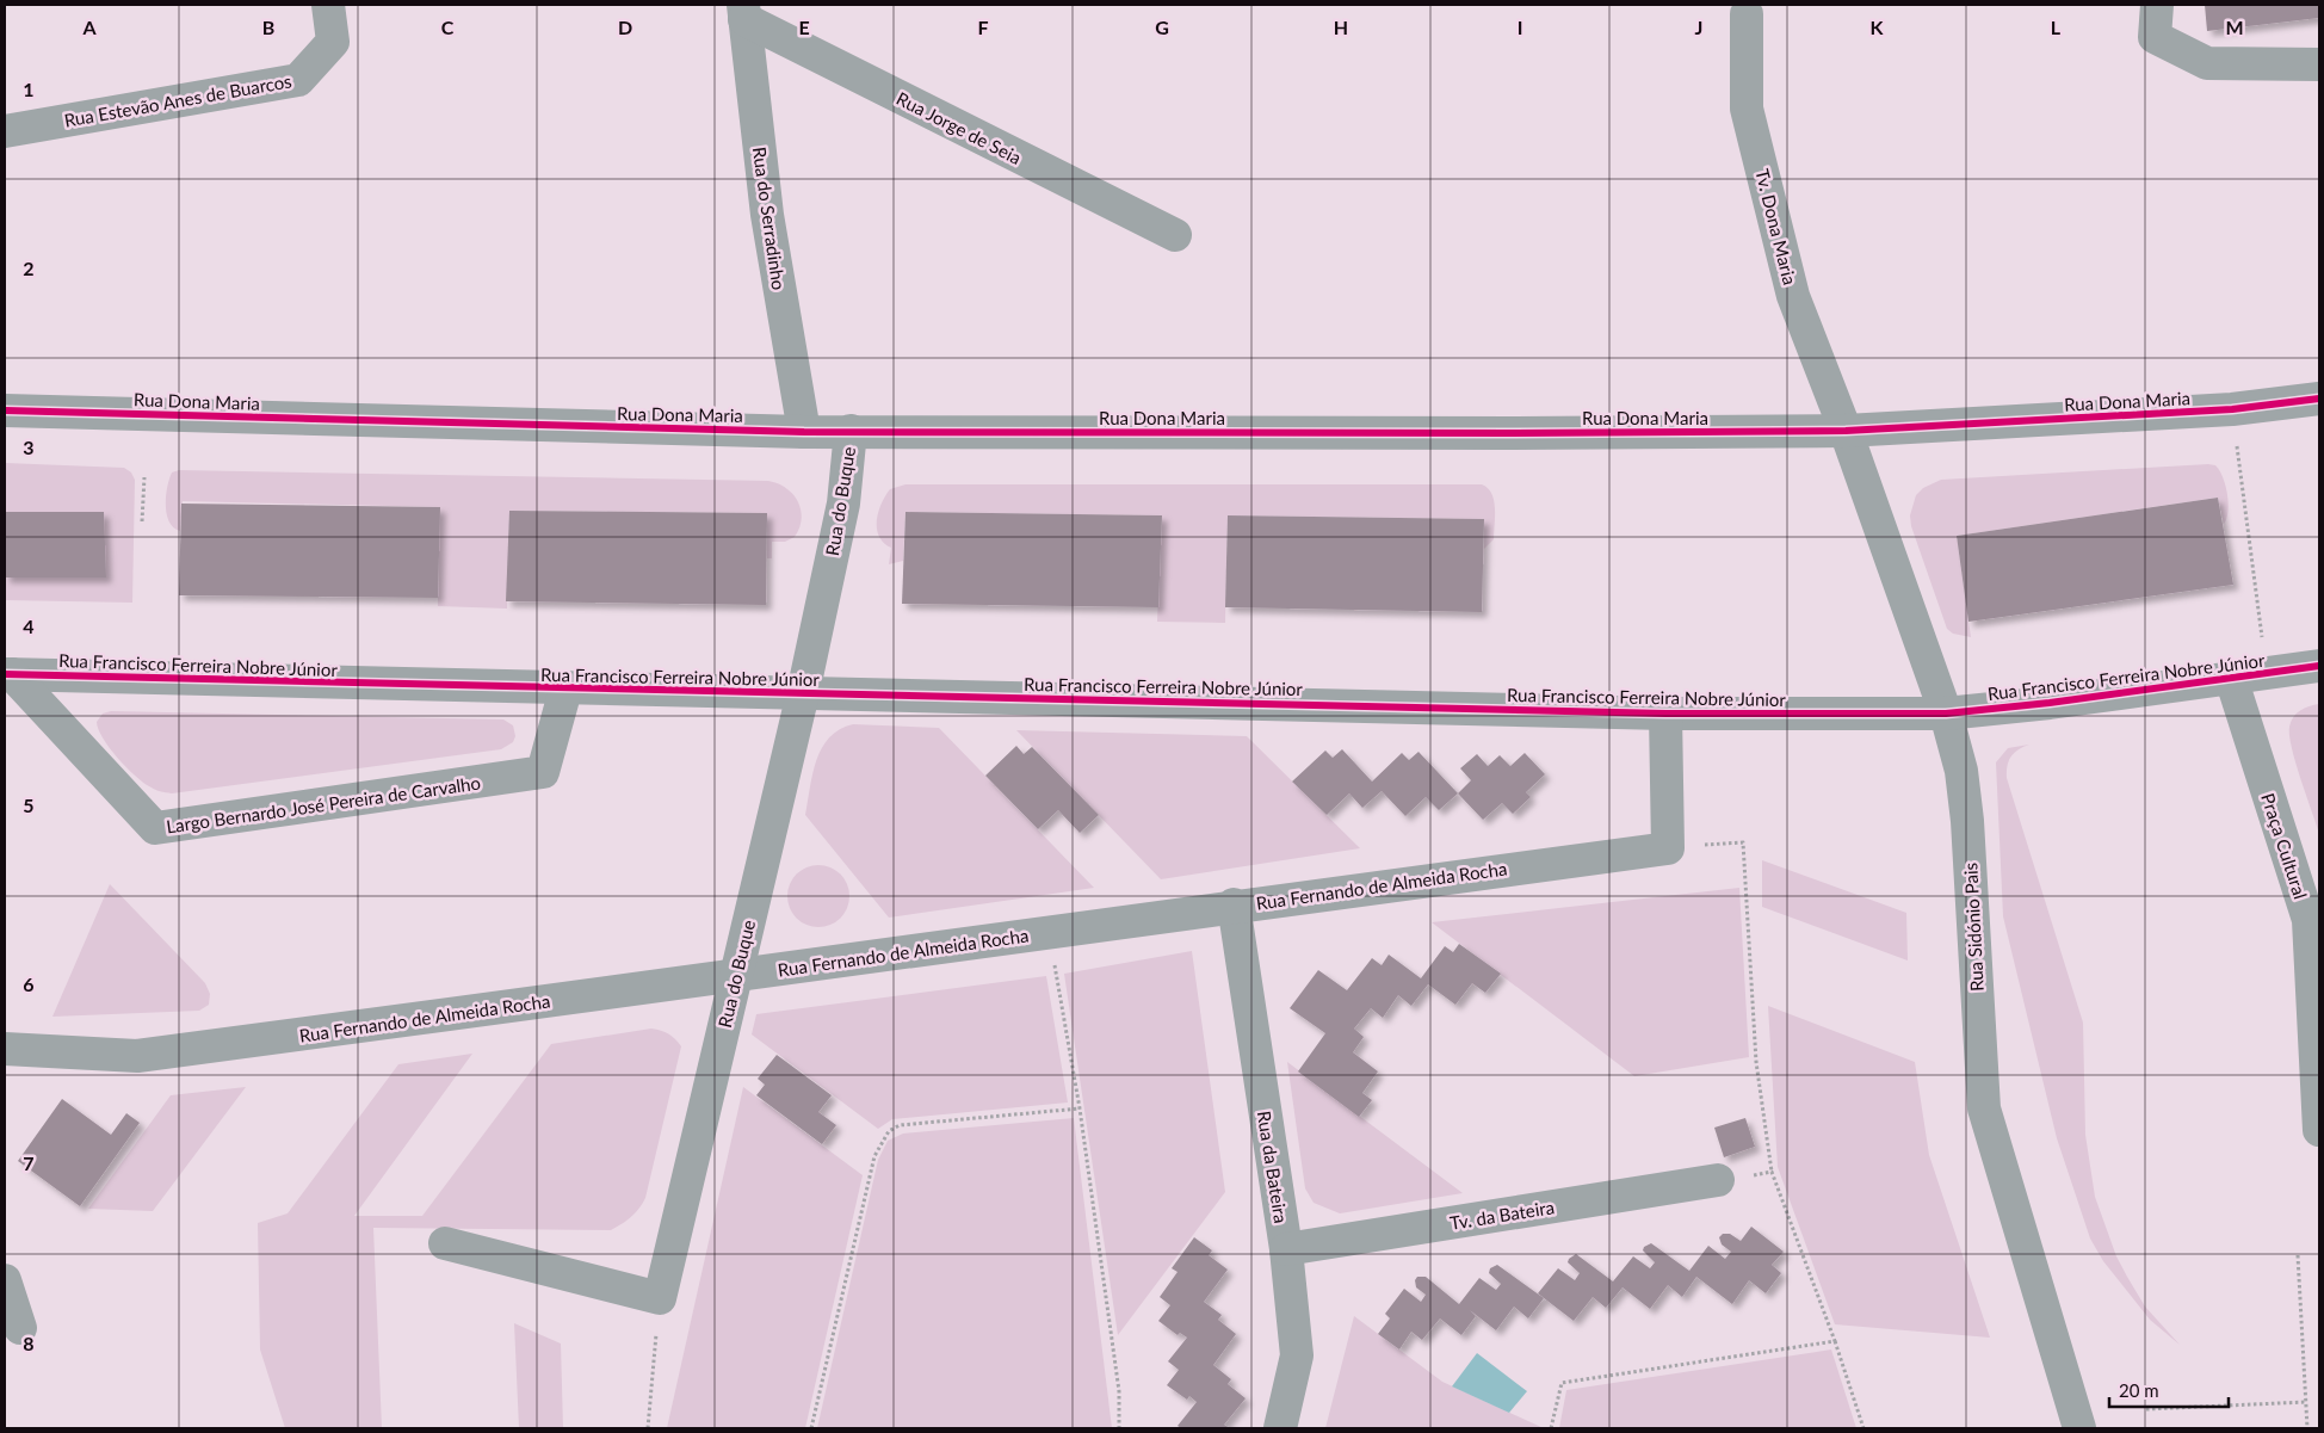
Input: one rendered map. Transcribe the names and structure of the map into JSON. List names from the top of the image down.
{
  "streets": {
    "street": [
      "Rua Estevão Anes de Buarcos",
      "Rua Jorge de Seia",
      "Rua do Serradinho",
      "Tv. Dona Maria",
      "Rua Dona Maria",
      "Rua do Buque",
      "Rua Francisco Ferreira Nobre Júnior",
      "Largo Bernardo José Pereira de Carvalho",
      "Praça Cultural",
      "Rua Fernando de Almeida Rocha",
      "Rua Sidónio Pais",
      "Rua da Bateira",
      "Tv. da Bateira"
    ]
  },
  "crossings": [
    ["Rua Jorge de Seia", "Rua do Serradinho"],
    ["Rua do Serradinho", "Rua Dona Maria"],
    ["Tv. Dona Maria", "Rua Dona Maria"],
    ["Tv. Dona Maria", "Rua Sidónio Pais"],
    ["Rua Dona Maria", "Rua do Buque"],
    ["Rua Dona Maria", "Rua Sidónio Pais"],
    ["Rua do Buque", "Rua Francisco Ferreira Nobre Júnior"],
    ["Rua do Buque", "Rua Fernando de Almeida Rocha"],
    ["Rua Francisco Ferreira Nobre Júnior", "Largo Bernardo José Pereira de Carvalho"],
    ["Rua Francisco Ferreira Nobre Júnior", "Praça Cultural"],
    ["Rua Francisco Ferreira Nobre Júnior", "Rua Sidónio Pais"],
    ["Rua Fernando de Almeida Rocha", "Rua da Bateira"],
    ["Rua da Bateira", "Tv. da Bateira"]
  ],
  "scale_bar": "20 m",
  "grid": {
    "columns": [
      "A",
      "B",
      "C",
      "D",
      "E",
      "F",
      "G",
      "H",
      "I",
      "J",
      "K",
      "L",
      "M"
    ],
    "rows": [
      "1",
      "2",
      "3",
      "4",
      "5",
      "6",
      "7",
      "8"
    ]
  }
}
